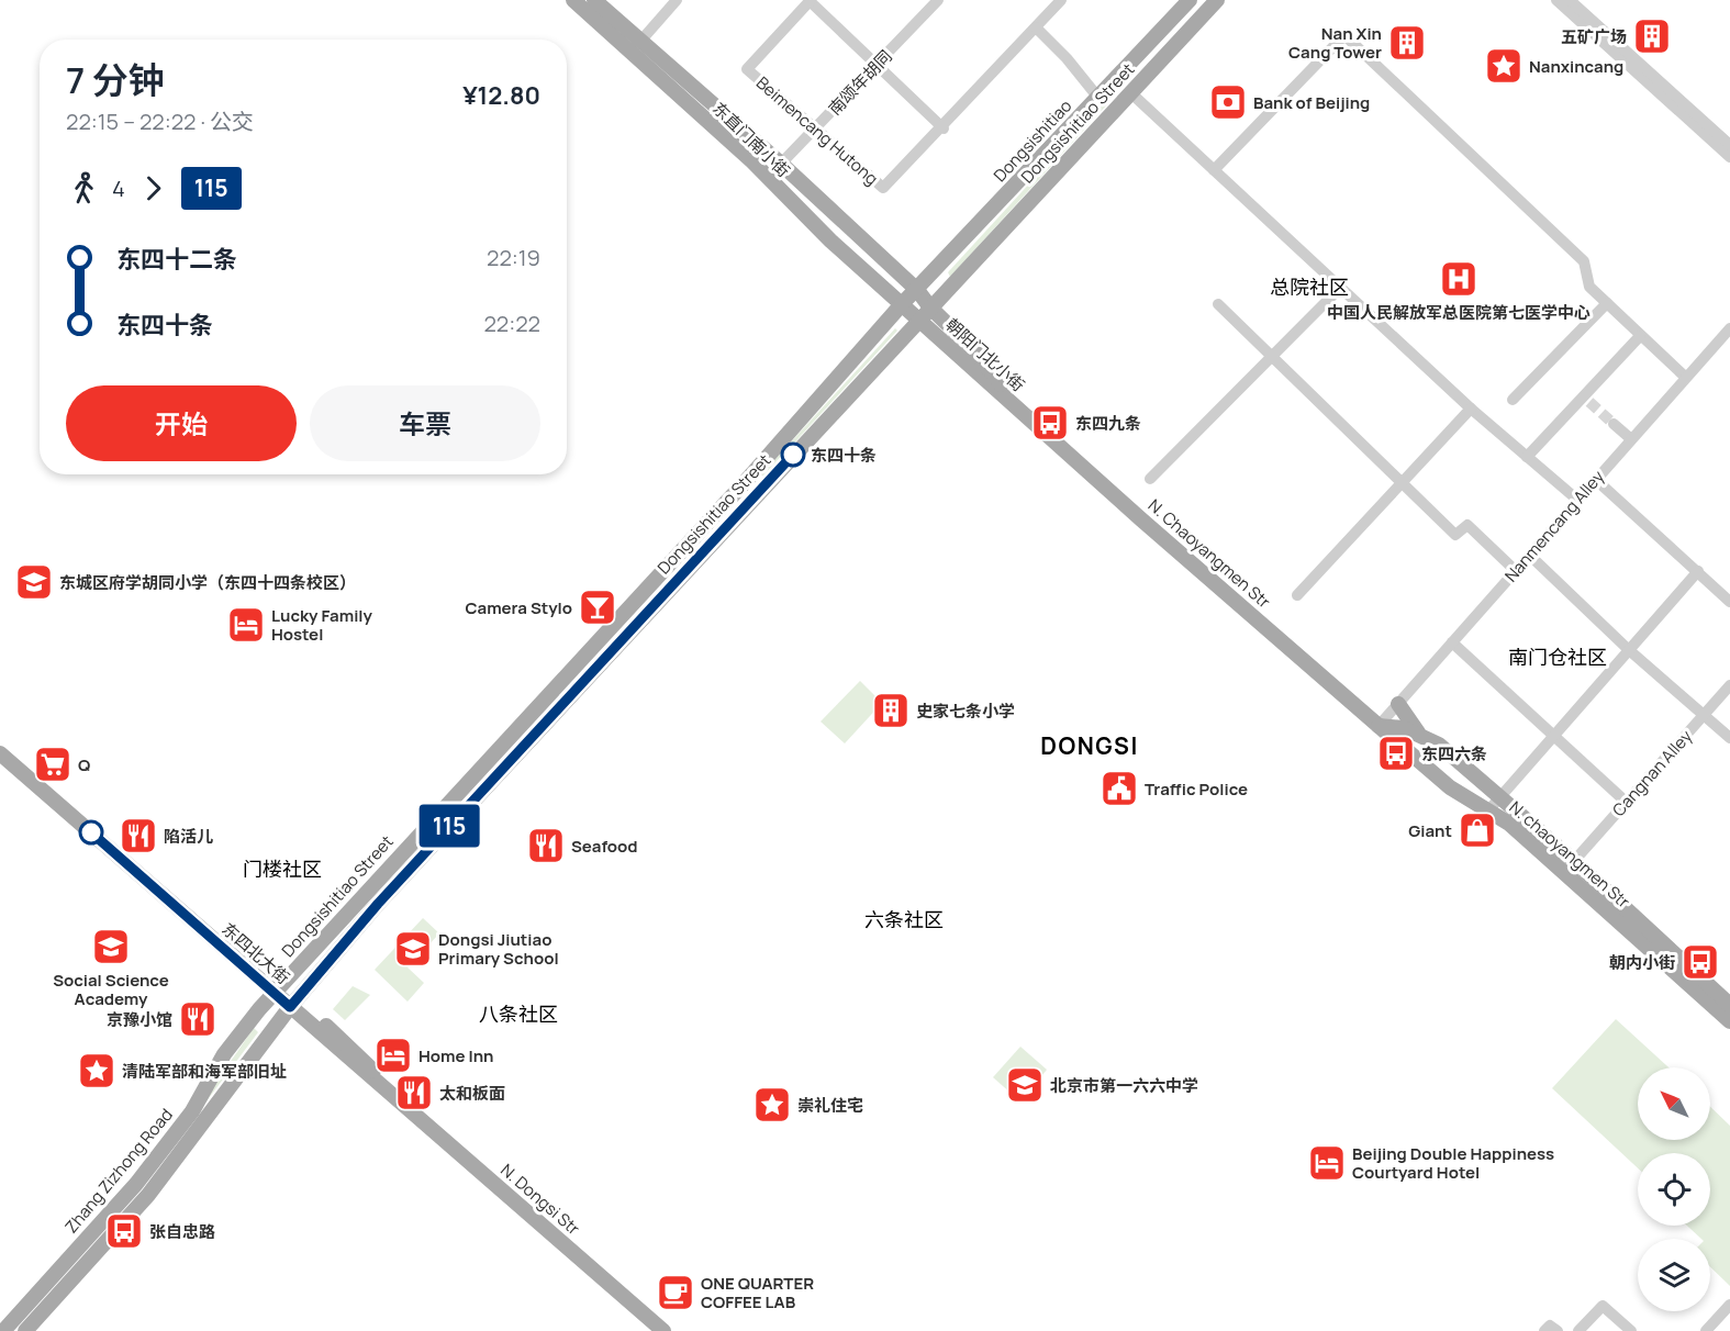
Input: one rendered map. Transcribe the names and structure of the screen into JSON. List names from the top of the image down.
{
  "streets": {
    "main road": [
      "Dongsishitiao Street",
      "东直门南小街",
      "Dongsishitiao",
      "朝阳门北小街",
      "N. Chaoyangmen Str",
      "N. chaoyangmen Str",
      "东四北大街",
      "Zhang Zizhong Road",
      "N. Dongsi Str"
    ],
    "street": [
      "南颂年胡同",
      "Beimencang Hutong",
      "Nanmencang Alley",
      "Cangnan Alley"
    ]
  },
  "crossings": [
    ["南颂年胡同", "Beimencang Hutong"],
    ["南颂年胡同", "东直门南小街"],
    ["Dongsishitiao Street", "东直门南小街"],
    ["Dongsishitiao Street", "Dongsishitiao"],
    ["Dongsishitiao Street", "朝阳门北小街"],
    ["Dongsishitiao Street", "东四北大街"],
    ["Dongsishitiao Street", "Zhang Zizhong Road"],
    ["东直门南小街", "Dongsishitiao"],
    ["东直门南小街", "朝阳门北小街"],
    ["朝阳门北小街", "N. Chaoyangmen Str"],
    ["Nanmencang Alley", "N. Chaoyangmen Str"],
    ["Nanmencang Alley", "N. chaoyangmen Str"],
    ["N. Chaoyangmen Str", "N. chaoyangmen Str"],
    ["东四北大街", "Zhang Zizhong Road"],
    ["东四北大街", "N. Dongsi Str"]
  ],
  "districts": [
    "总院社区",
    "南门仓社区",
    "DONGSI",
    "门楼社区",
    "六条社区",
    "八条社区"
  ],
  "places": {
    "building": ["五矿广场", "Nan Xin Cang Tower", "史家七条小学"],
    "place": ["Nanxincang", "清陆军部和海军部旧址", "崇礼住宅"],
    "bank": ["Bank of Beijing"],
    "hospital": ["中国人民解放军总医院第七医学中心"],
    "bus stop": [
      "东四九条",
      "东四六条",
      "朝内小街",
      "张自忠路"
    ],
    "other": ["东四十条"],
    "school or university": [
      "东城区府学胡同小学（东四十四条校区）",
      "Social Science Academy",
      "Dongsi Jiutiao Primary School",
      "北京市第一六六中学"
    ],
    "bar": ["Camera Stylo"],
    "hotel": ["Lucky Family Hostel", "Home Inn", "Beijing Double Happiness Courtyard Hotel"],
    "supermarket": ["Q"],
    "public building": ["Traffic Police"],
    "shop": ["Giant"],
    "restaurant": [
      "陷活儿",
      "Seafood",
      "京豫小馆",
      "太和板面"
    ],
    "cafe": ["ONE QUARTER COFFEE LAB"]
  },
  "lines": ["bus line 115"],
  "north": "top left",
  "page": {
    "on_map": "115",
    "heading": ["7 分钟", "22:15 – 22:22 · 公交", "¥12.80"],
    "legs": ["4", "115"],
    "list": [
      {
        "name": "东四十二条",
        "value": "22:19"
      },
      {
        "name": "东四十条",
        "value": "22:22"
      }
    ],
    "buttons": ["开始", "车票"]
  }
}
